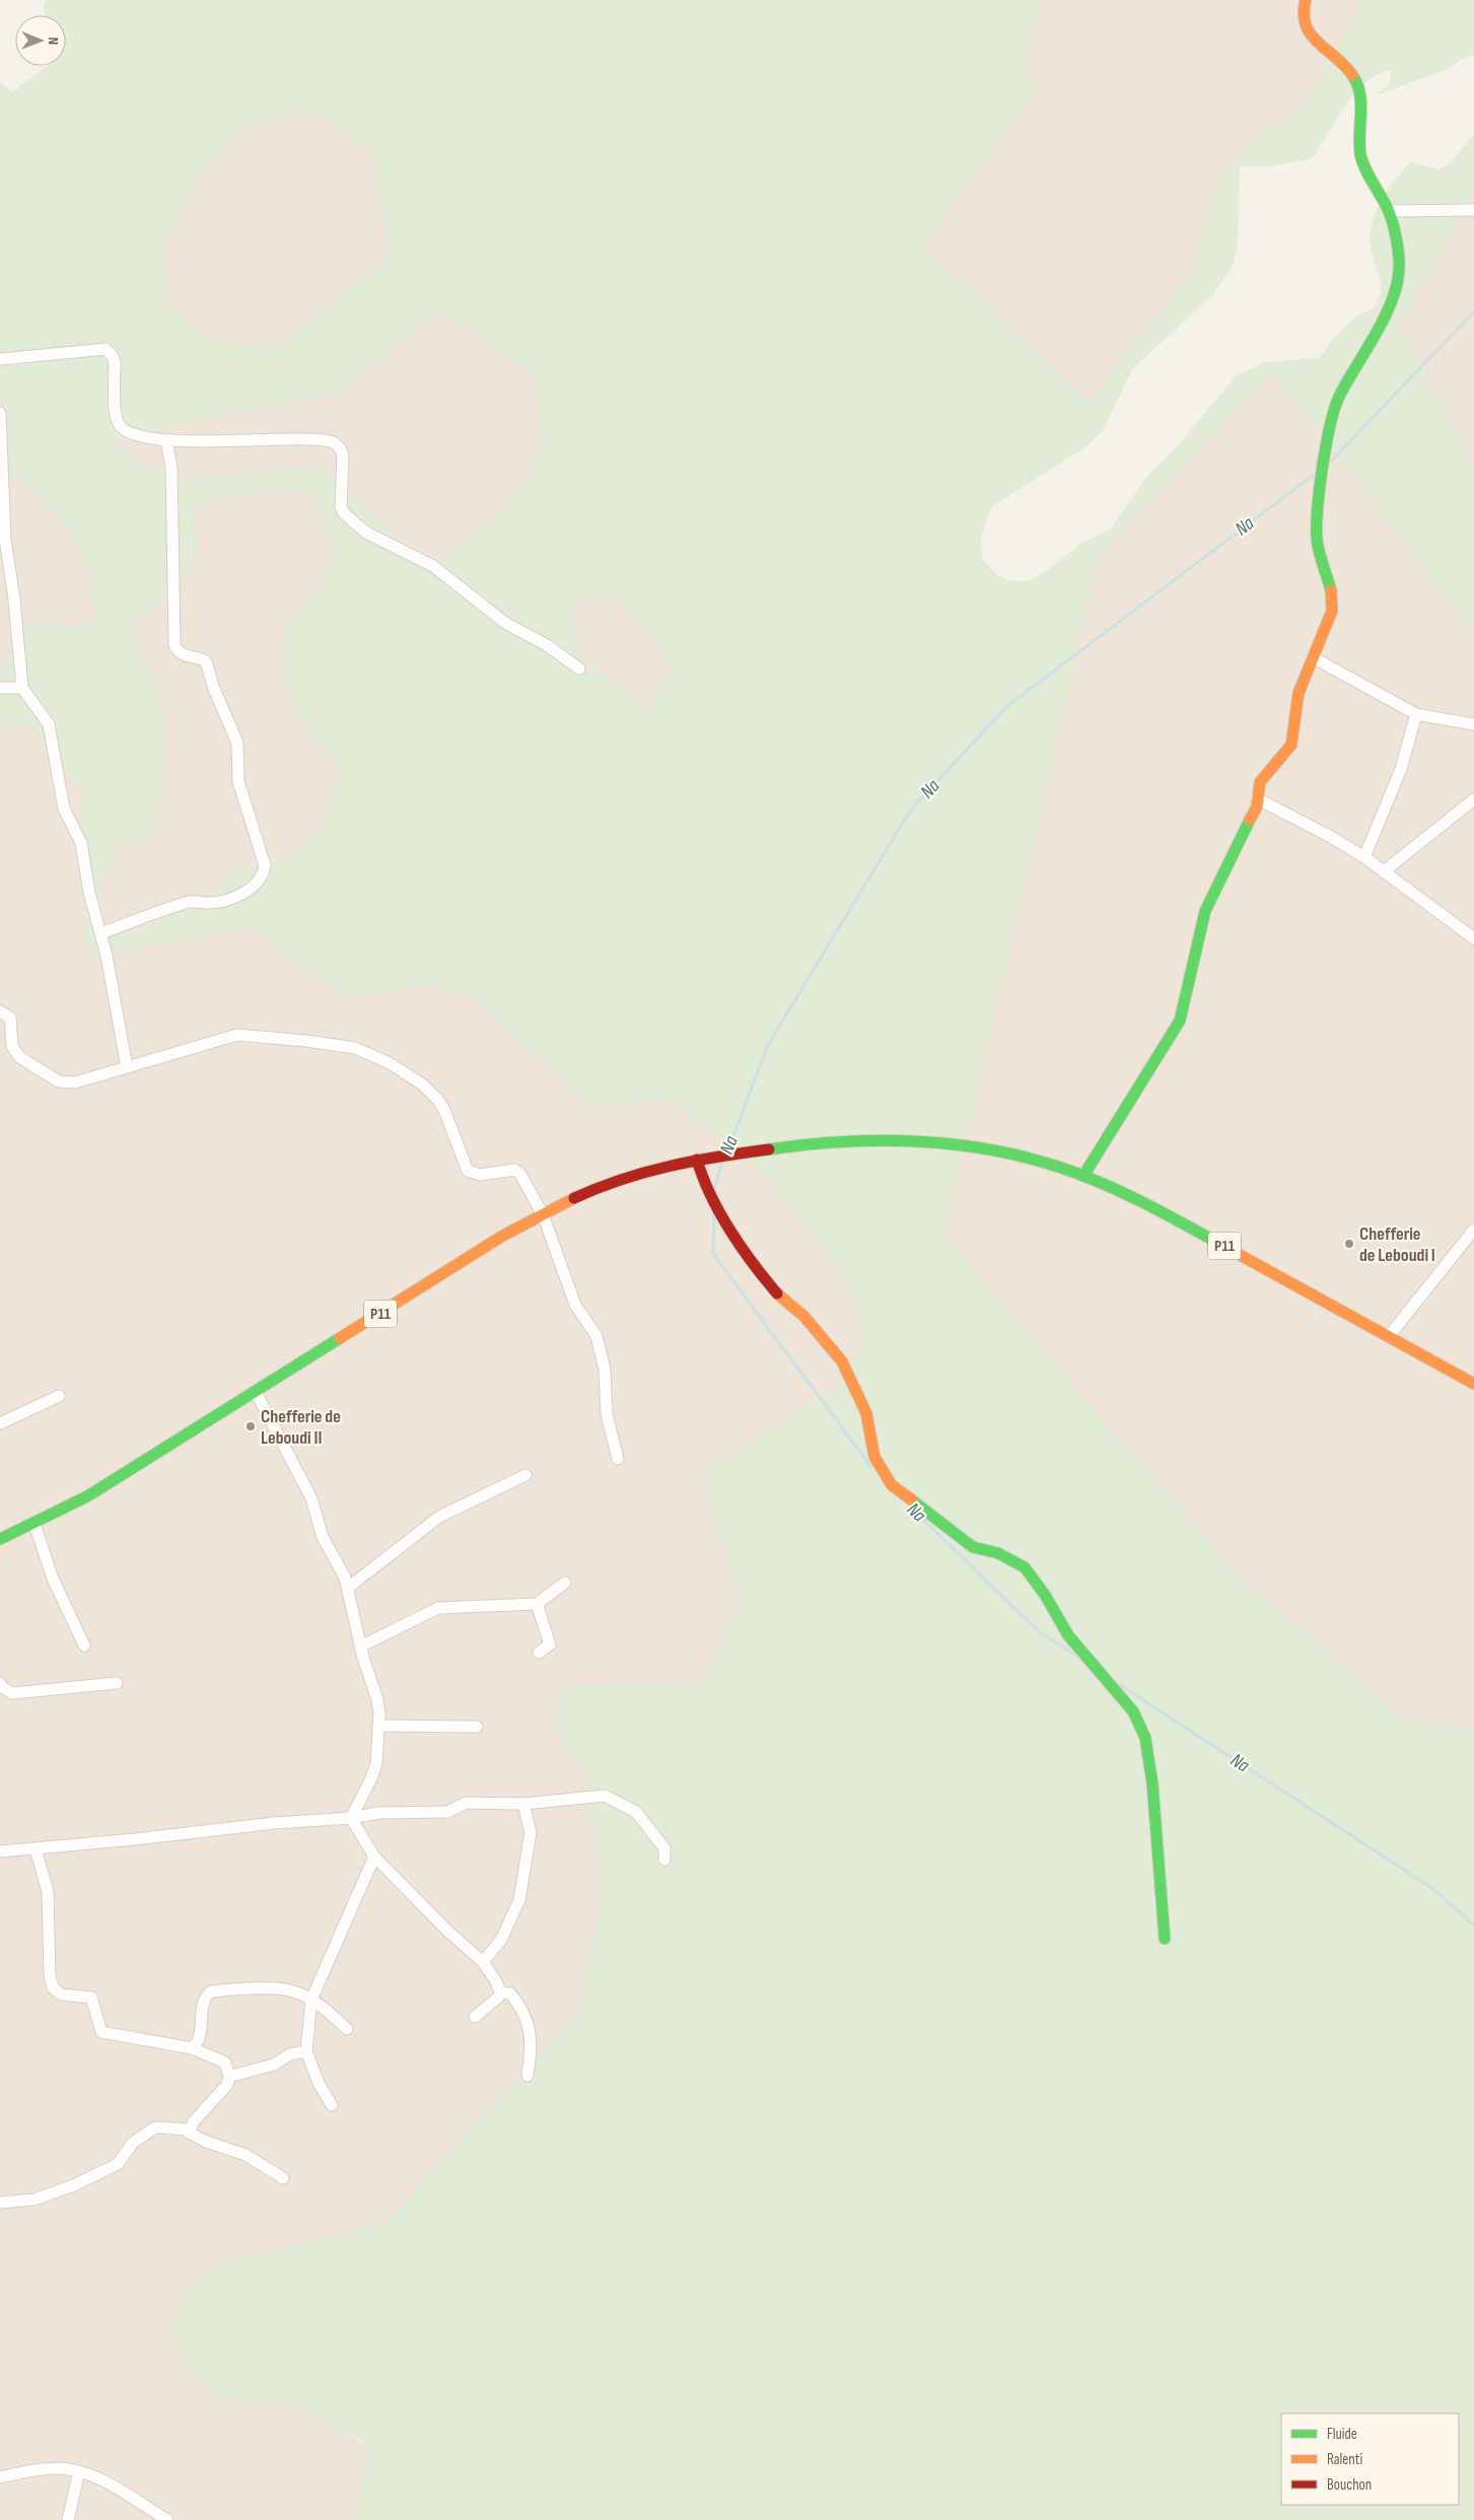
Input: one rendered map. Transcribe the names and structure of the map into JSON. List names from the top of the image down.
{
  "streets": {
    "street": ["P11"]
  },
  "water": ["Na"],
  "places": ["Chefferie de Leboudi I", "Chefferie de Leboudi II"],
  "legend": ["Fluide", "Ralenti", "Bouchon"],
  "north": "right"
}
